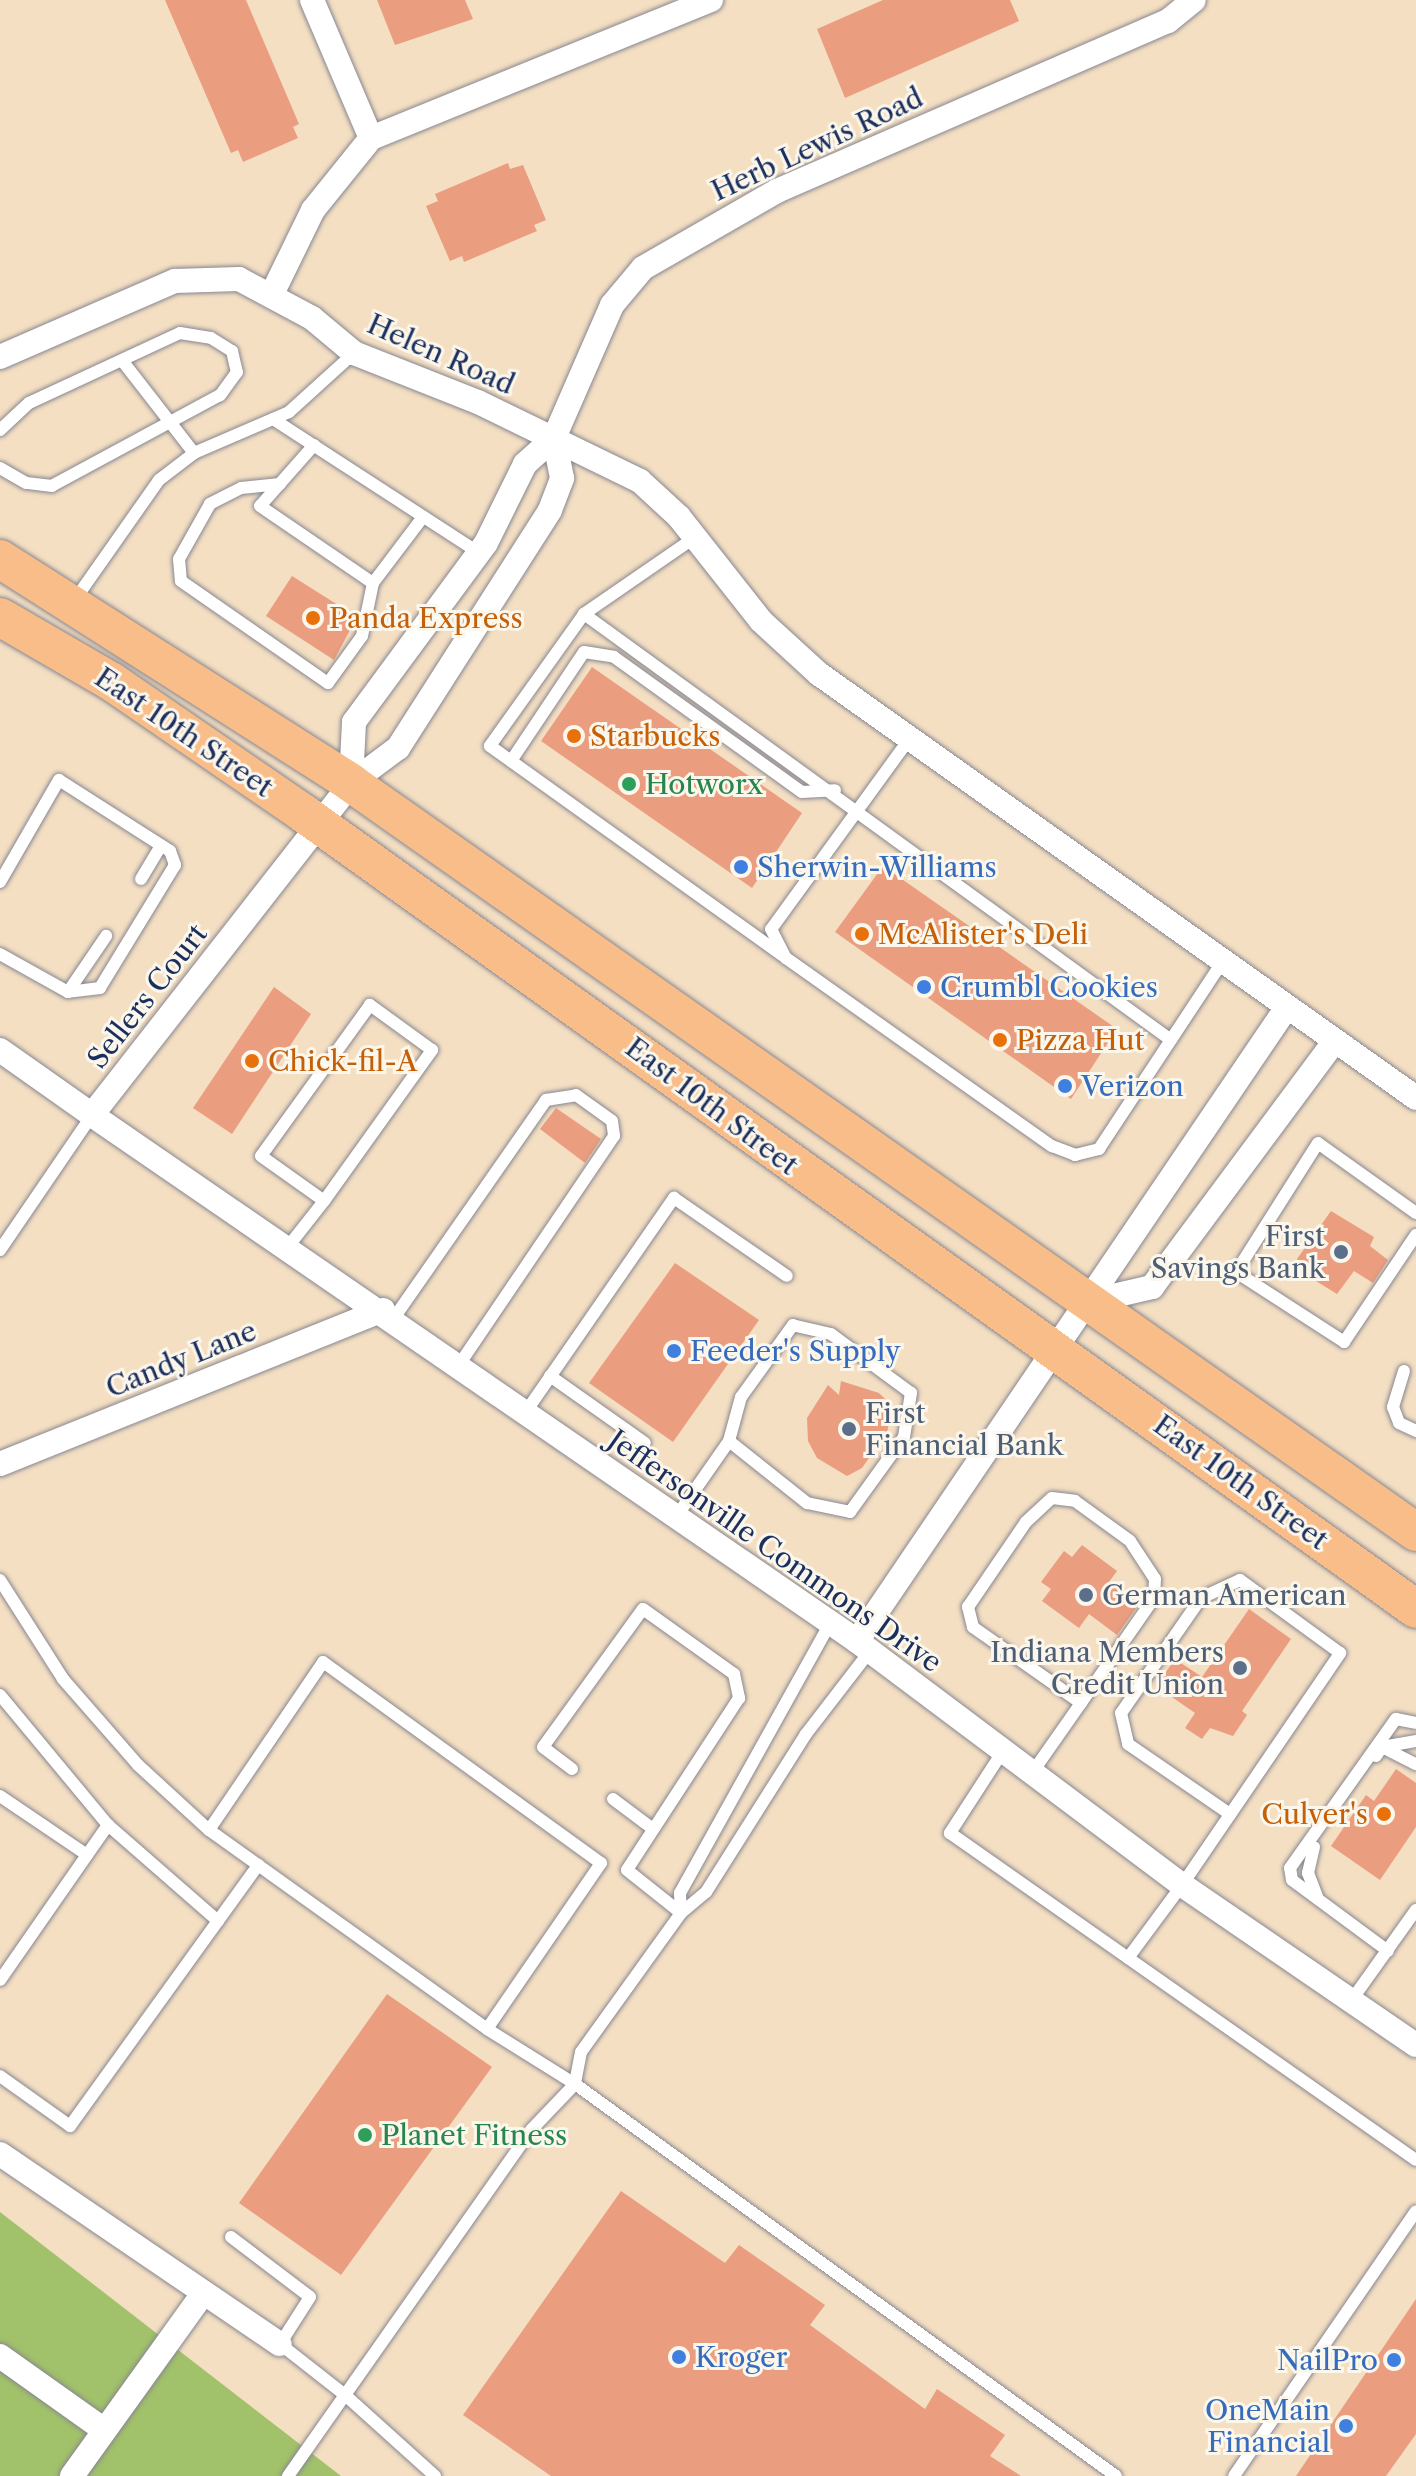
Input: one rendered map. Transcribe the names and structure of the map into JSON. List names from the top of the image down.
{
  "streets": {
    "main road": ["East 10th Street"],
    "street": [
      "Herb Lewis Road",
      "Helen Road",
      "Sellers Court",
      "Candy Lane",
      "Jeffersonville Commons Drive"
    ]
  },
  "crossings": [
    ["Herb Lewis Road", "Helen Road"],
    ["Herb Lewis Road", "East 10th Street"],
    ["East 10th Street", "Sellers Court"],
    ["Sellers Court", "Jeffersonville Commons Drive"],
    ["Candy Lane", "Jeffersonville Commons Drive"]
  ],
  "places": [
    "Panda Express",
    "Starbucks",
    "Hotworx",
    "Sherwin-Williams",
    "McAlister's Deli",
    "Crumbl Cookies",
    "Pizza Hut",
    "Chick-fil-A",
    "Verizon",
    "First Savings Bank",
    "Feeder's Supply",
    "First Financial Bank",
    "German American",
    "Indiana Members Credit Union",
    "Culver's",
    "Planet Fitness",
    "Kroger",
    "NailPro",
    "OneMain Financial"
  ]
}
